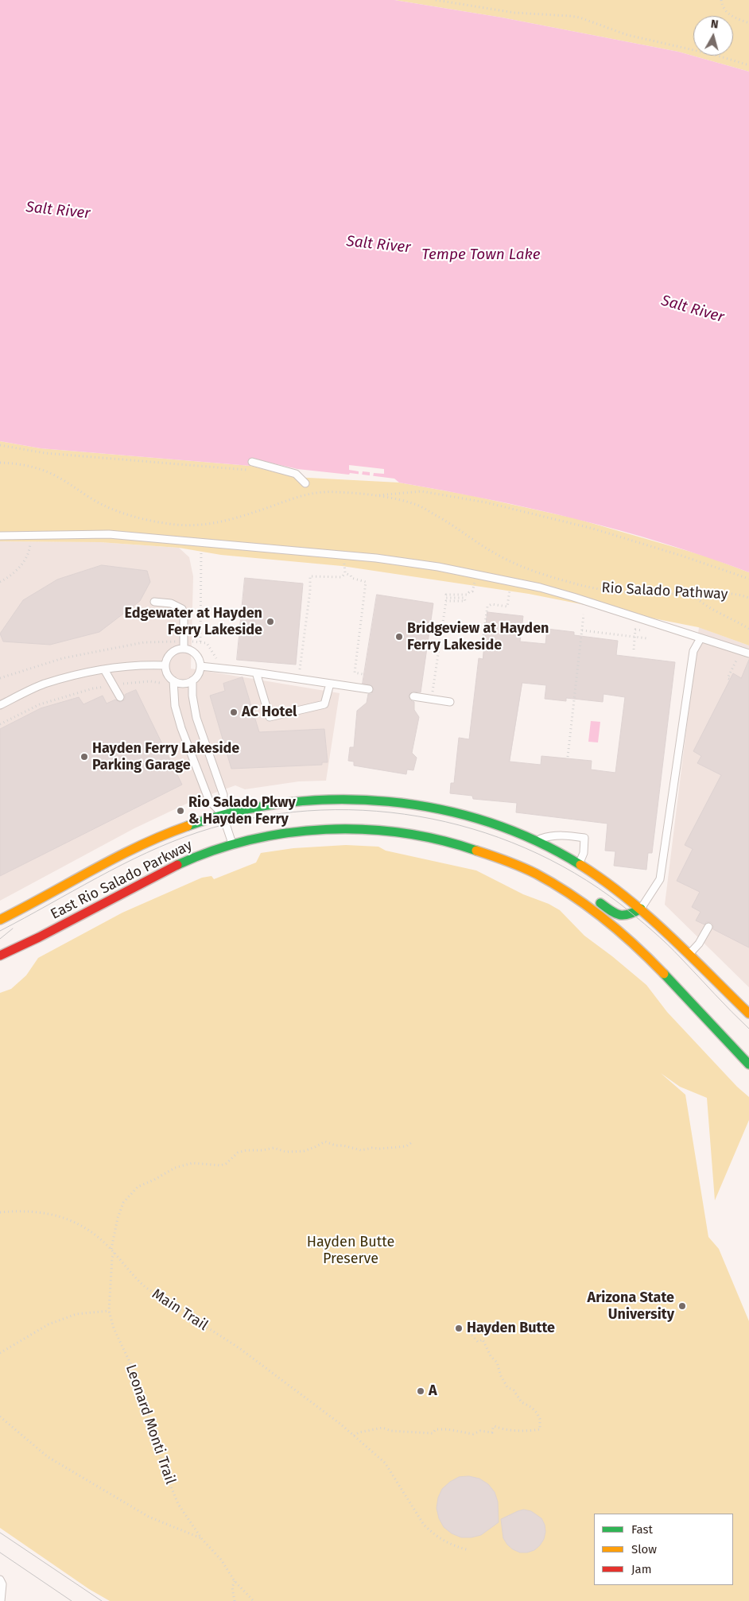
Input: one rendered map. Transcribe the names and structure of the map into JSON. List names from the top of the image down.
{
  "streets": {
    "main road": ["East Rio Salado Parkway"],
    "path": ["Rio Salado Pathway", "Main Trail", "Leonard Monti Trail"]
  },
  "crossings": [
    ["Main Trail", "Leonard Monti Trail"]
  ],
  "water": ["Salt River", "Tempe Town Lake"],
  "parks": ["Hayden Butte Preserve"],
  "places": [
    "Edgewater at Hayden Ferry Lakeside",
    "Bridgeview at Hayden Ferry Lakeside",
    "AC Hotel",
    "Hayden Ferry Lakeside Parking Garage",
    "Rio Salado Pkwy & Hayden Ferry",
    "Arizona State University",
    "Hayden Butte",
    "A"
  ],
  "legend": ["Fast", "Slow", "Jam"],
  "north": "top"
}
